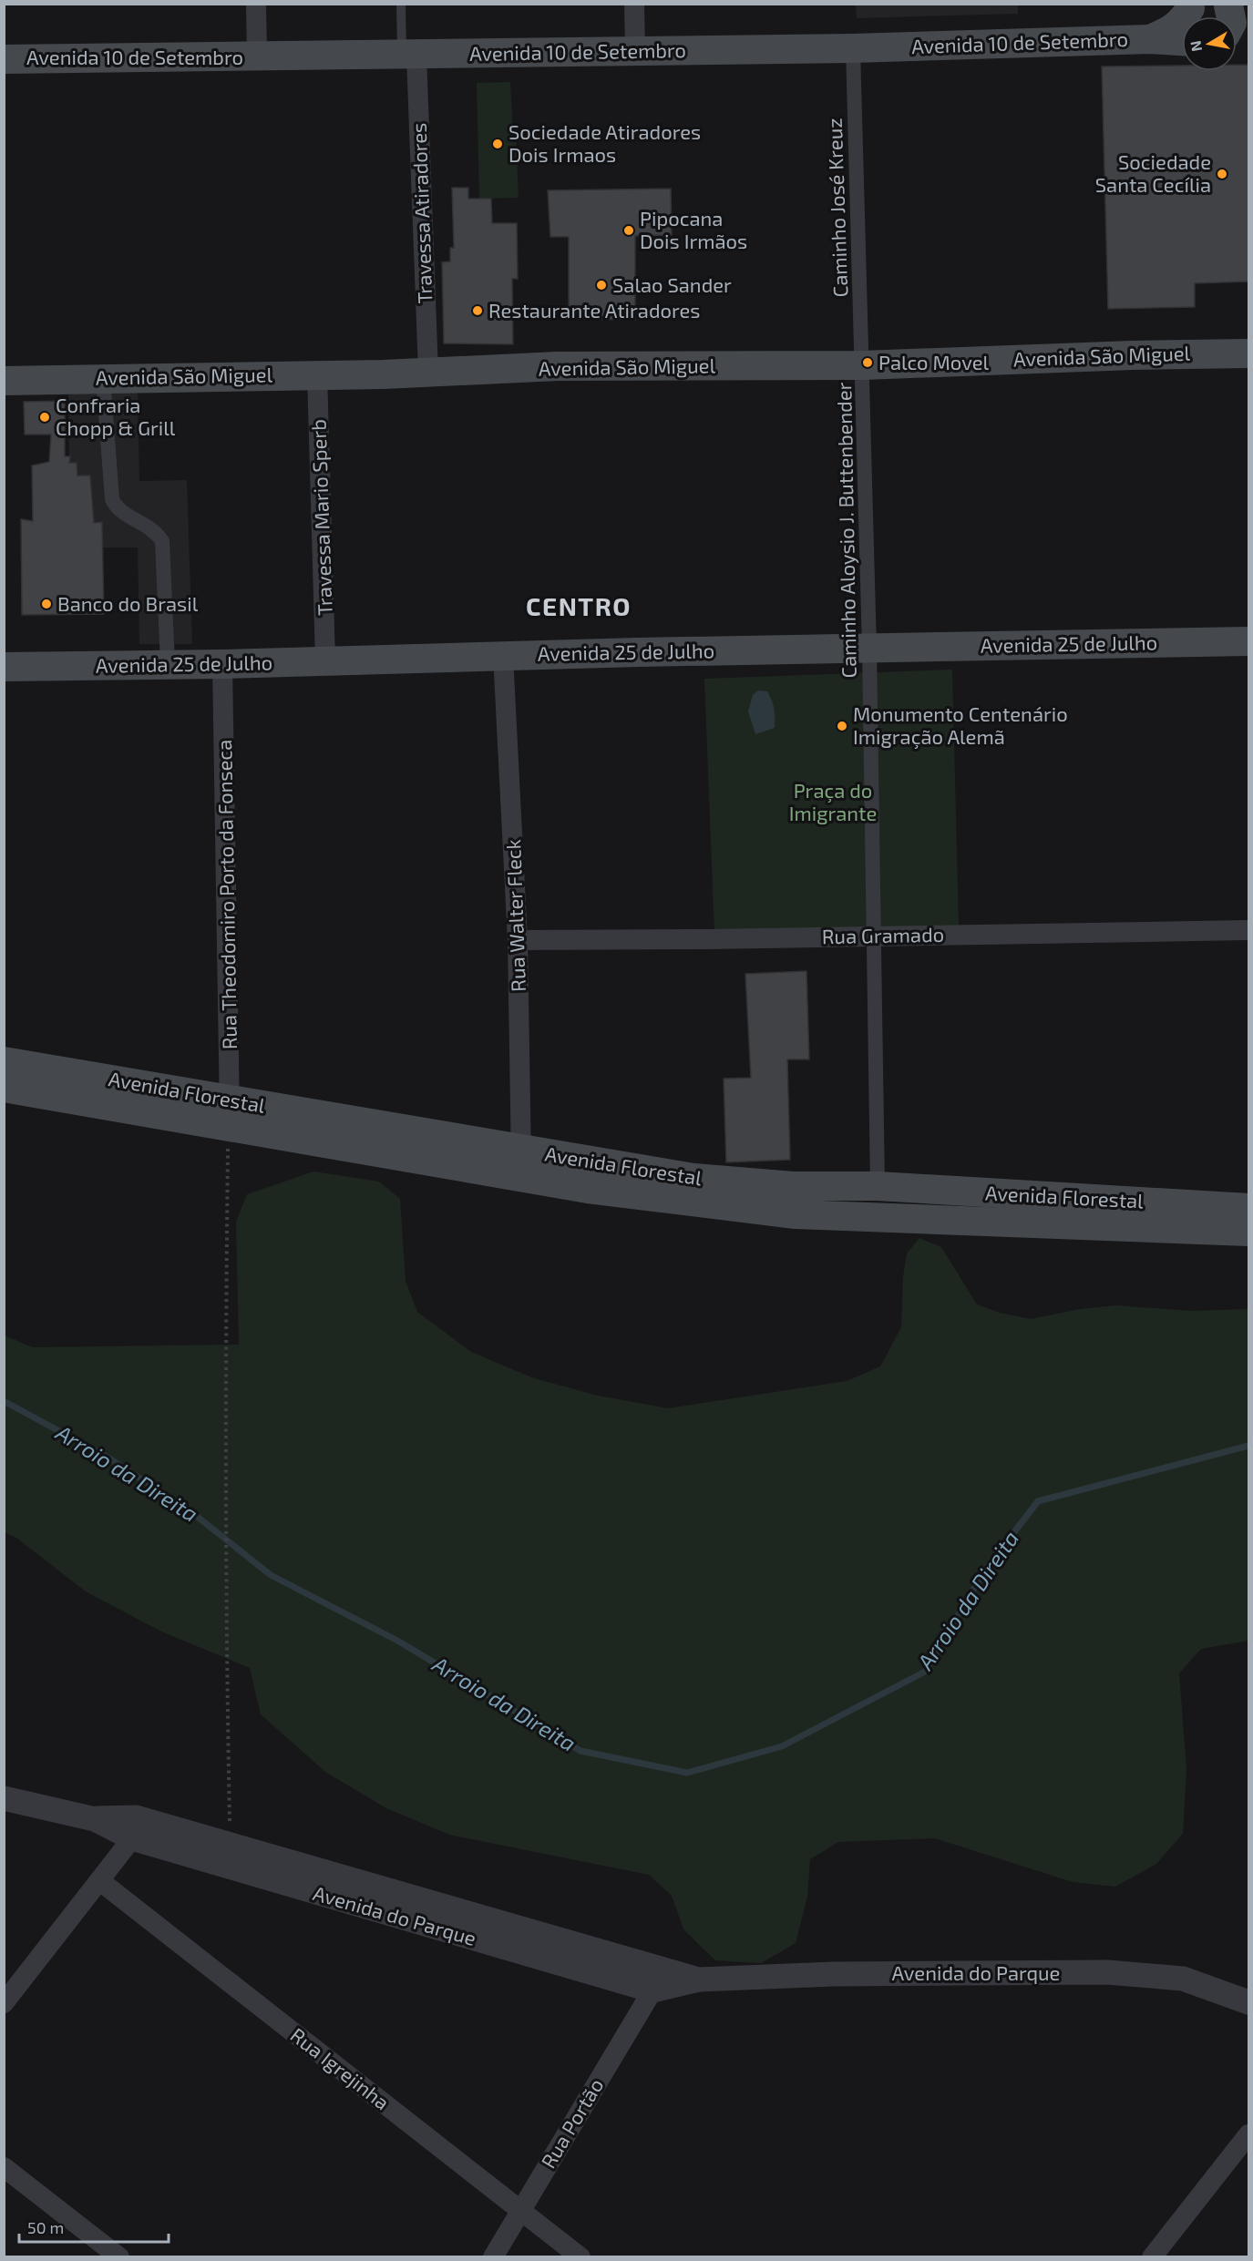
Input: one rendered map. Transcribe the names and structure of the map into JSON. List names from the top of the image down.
{
  "streets": {
    "main road": [
      "Avenida 10 de Setembro",
      "Avenida São Miguel",
      "Avenida 25 de Julho",
      "Avenida Florestal"
    ],
    "street": [
      "Caminho José Kreuz",
      "Travessa Atiradores",
      "Travessa Mario Sperb",
      "Caminho Aloysio J. Buttenbender",
      "Rua Theodomiro Porto da Fonseca",
      "Rua Walter Fleck",
      "Rua Gramado",
      "Avenida do Parque",
      "Rua Igrejinha",
      "Rua Portão"
    ]
  },
  "crossings": [
    ["Avenida 10 de Setembro", "Caminho José Kreuz"],
    ["Avenida 10 de Setembro", "Travessa Atiradores"],
    ["Caminho José Kreuz", "Avenida São Miguel"],
    ["Caminho José Kreuz", "Caminho Aloysio J. Buttenbender"],
    ["Travessa Atiradores", "Avenida São Miguel"],
    ["Avenida São Miguel", "Travessa Mario Sperb"],
    ["Avenida São Miguel", "Caminho Aloysio J. Buttenbender"],
    ["Travessa Mario Sperb", "Avenida 25 de Julho"],
    ["Caminho Aloysio J. Buttenbender", "Avenida 25 de Julho"],
    ["Caminho Aloysio J. Buttenbender", "Rua Gramado"],
    ["Caminho Aloysio J. Buttenbender", "Avenida Florestal"],
    ["Avenida 25 de Julho", "Rua Theodomiro Porto da Fonseca"],
    ["Avenida 25 de Julho", "Rua Walter Fleck"],
    ["Rua Theodomiro Porto da Fonseca", "Avenida Florestal"],
    ["Rua Walter Fleck", "Rua Gramado"],
    ["Rua Walter Fleck", "Avenida Florestal"],
    ["Avenida do Parque", "Rua Portão"],
    ["Rua Igrejinha", "Rua Portão"]
  ],
  "districts": ["CENTRO"],
  "water": ["Arroio da Direita"],
  "parks": ["Praça do Imigrante"],
  "places": [
    "Sociedade Atiradores Dois Irmaos",
    "Sociedade Santa Cecília",
    "Pipocana Dois Irmãos",
    "Salao Sander",
    "Restaurante Atiradores",
    "Palco Movel",
    "Confraria Chopp & Grill",
    "Banco do Brasil",
    "Monumento Centenário Imigração Alemã"
  ],
  "scale_bar": "50 m",
  "north": "left"
}
